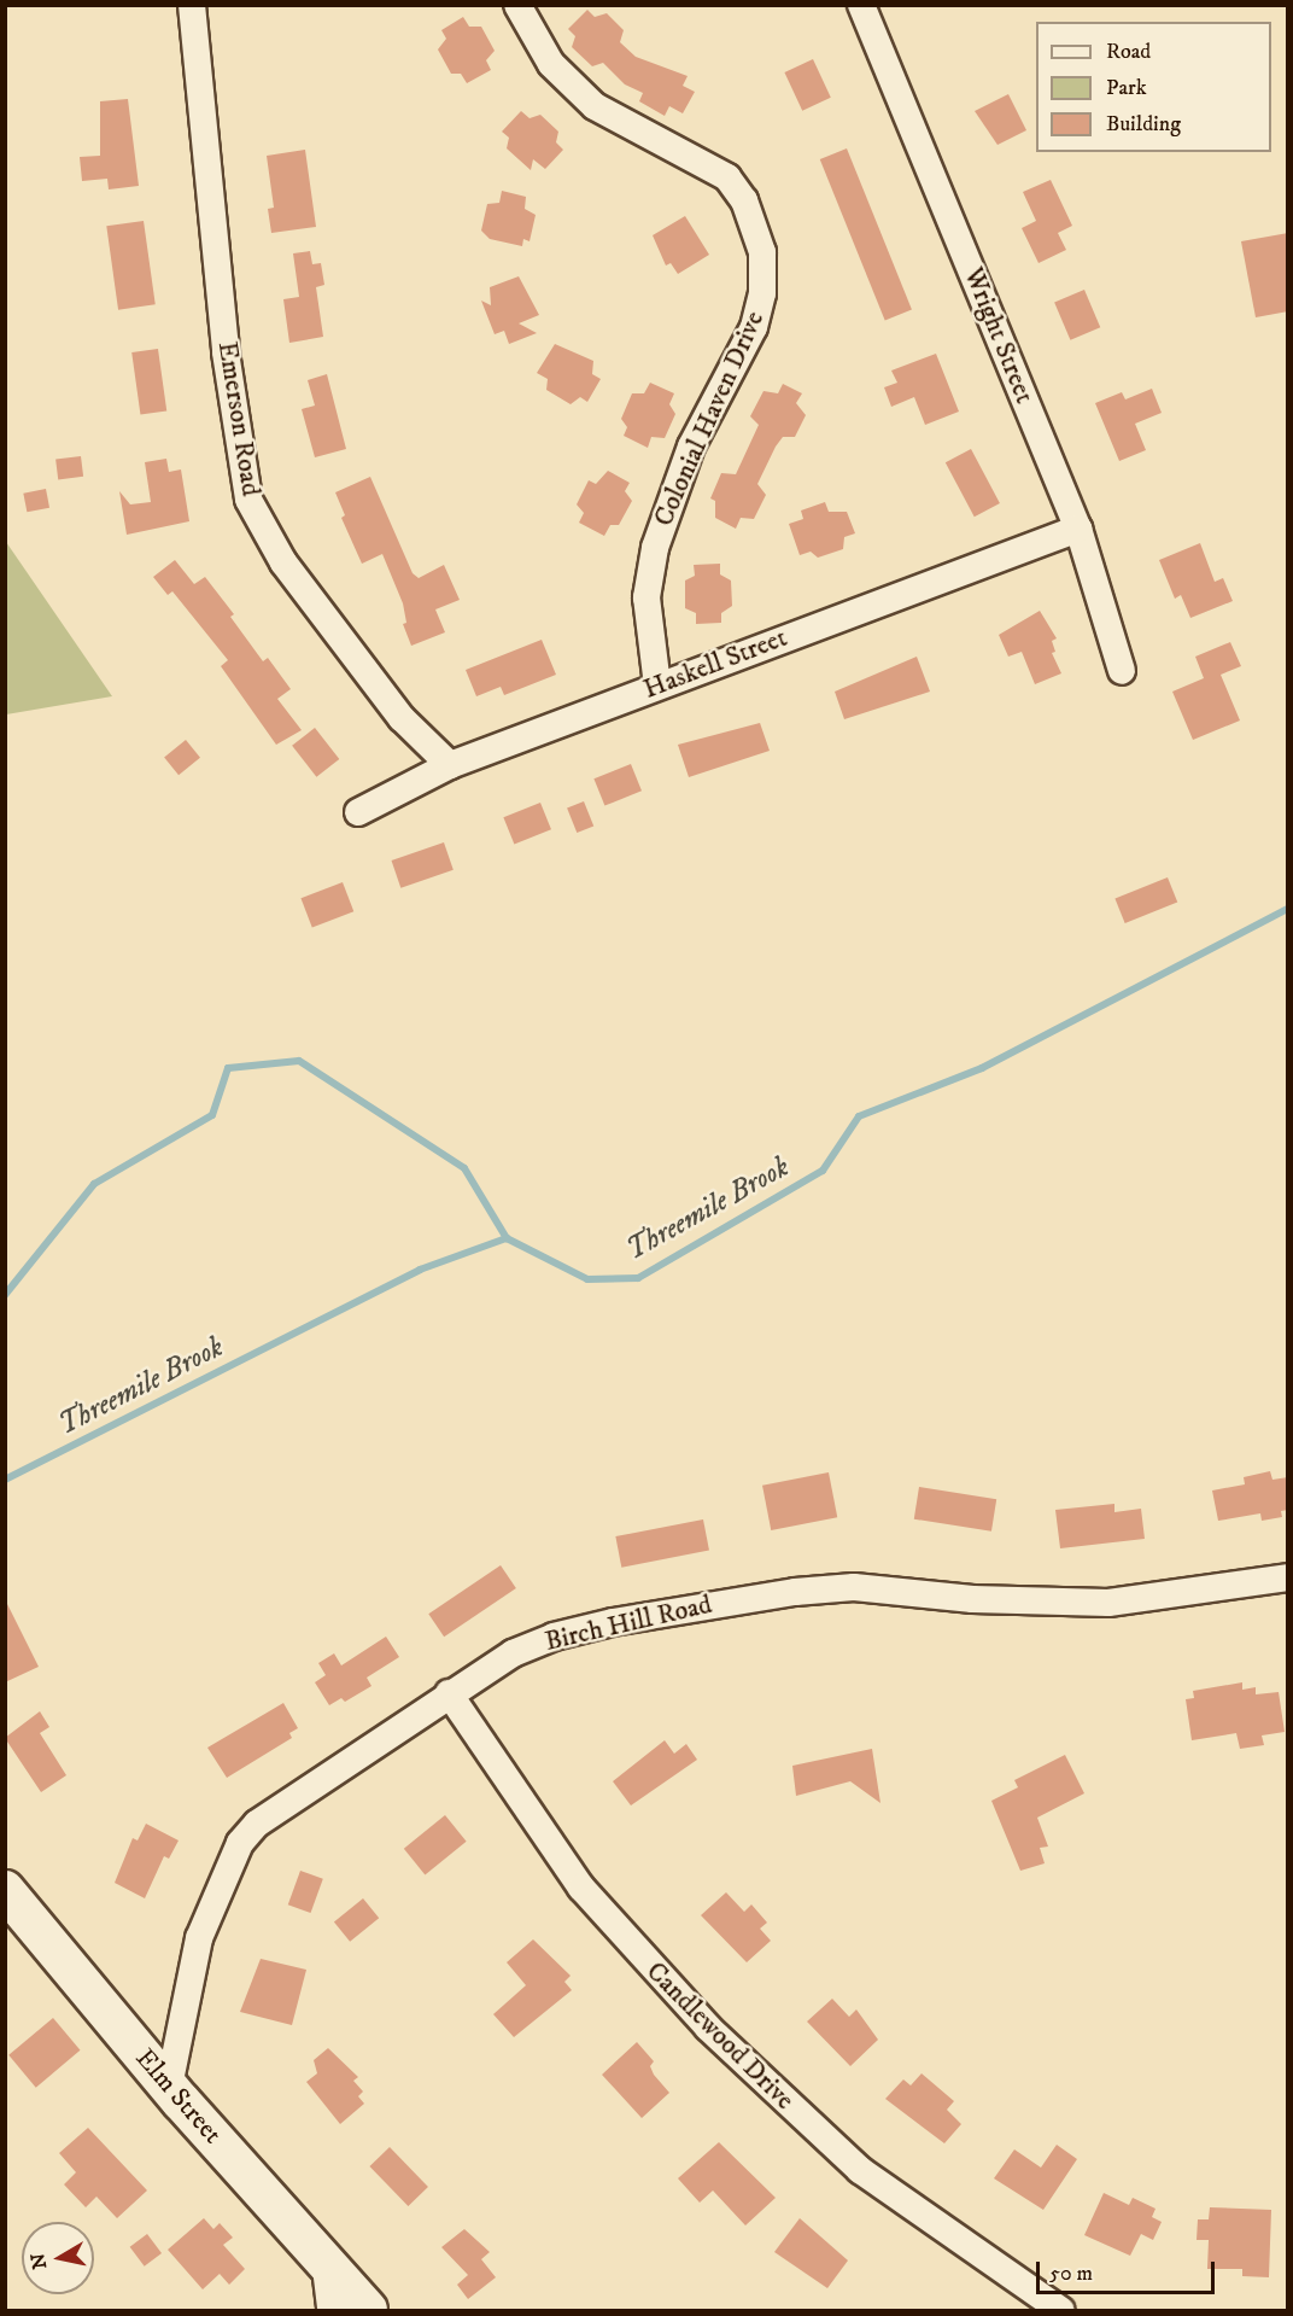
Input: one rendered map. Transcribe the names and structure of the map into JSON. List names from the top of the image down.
{
  "streets": {
    "street": [
      "Wright Street",
      "Emerson Road",
      "Colonial Haven Drive",
      "Haskell Street",
      "Birch Hill Road",
      "Candlewood Drive",
      "Elm Street"
    ]
  },
  "crossings": [
    ["Wright Street", "Haskell Street"],
    ["Emerson Road", "Haskell Street"],
    ["Colonial Haven Drive", "Haskell Street"],
    ["Birch Hill Road", "Candlewood Drive"],
    ["Birch Hill Road", "Elm Street"]
  ],
  "water": ["Threemile Brook"],
  "legend": ["Road", "Park", "Building"],
  "scale_bar": "50 m",
  "north": "left"
}
